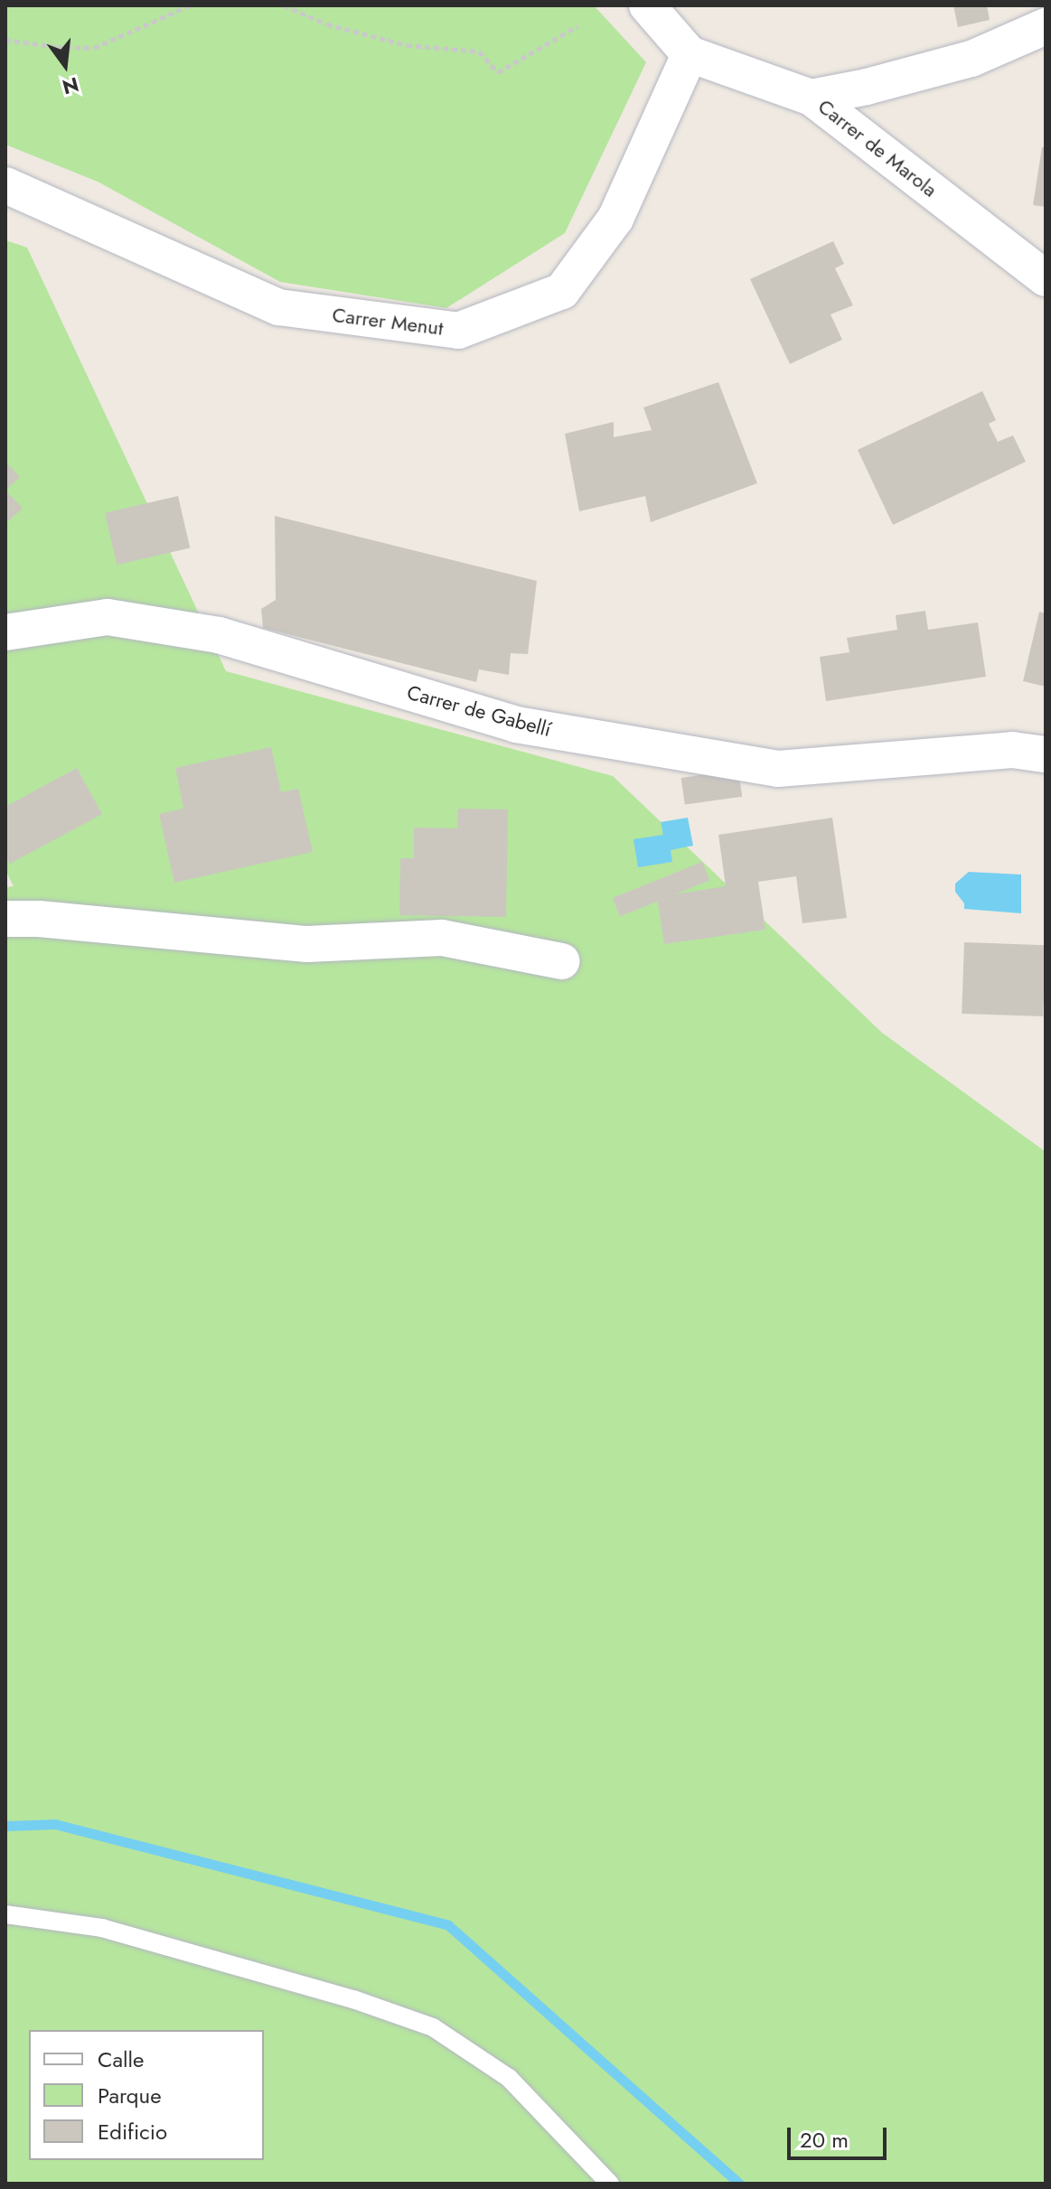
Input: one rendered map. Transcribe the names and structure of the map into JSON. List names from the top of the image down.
{
  "streets": {
    "street": ["Carrer de Marola", "Carrer Menut", "Carrer de Gabellí"]
  },
  "crossings": [
    ["Carrer de Marola", "Carrer Menut"]
  ],
  "legend": ["Calle", "Parque", "Edificio"],
  "scale_bar": "20 m",
  "north": "bottom"
}
